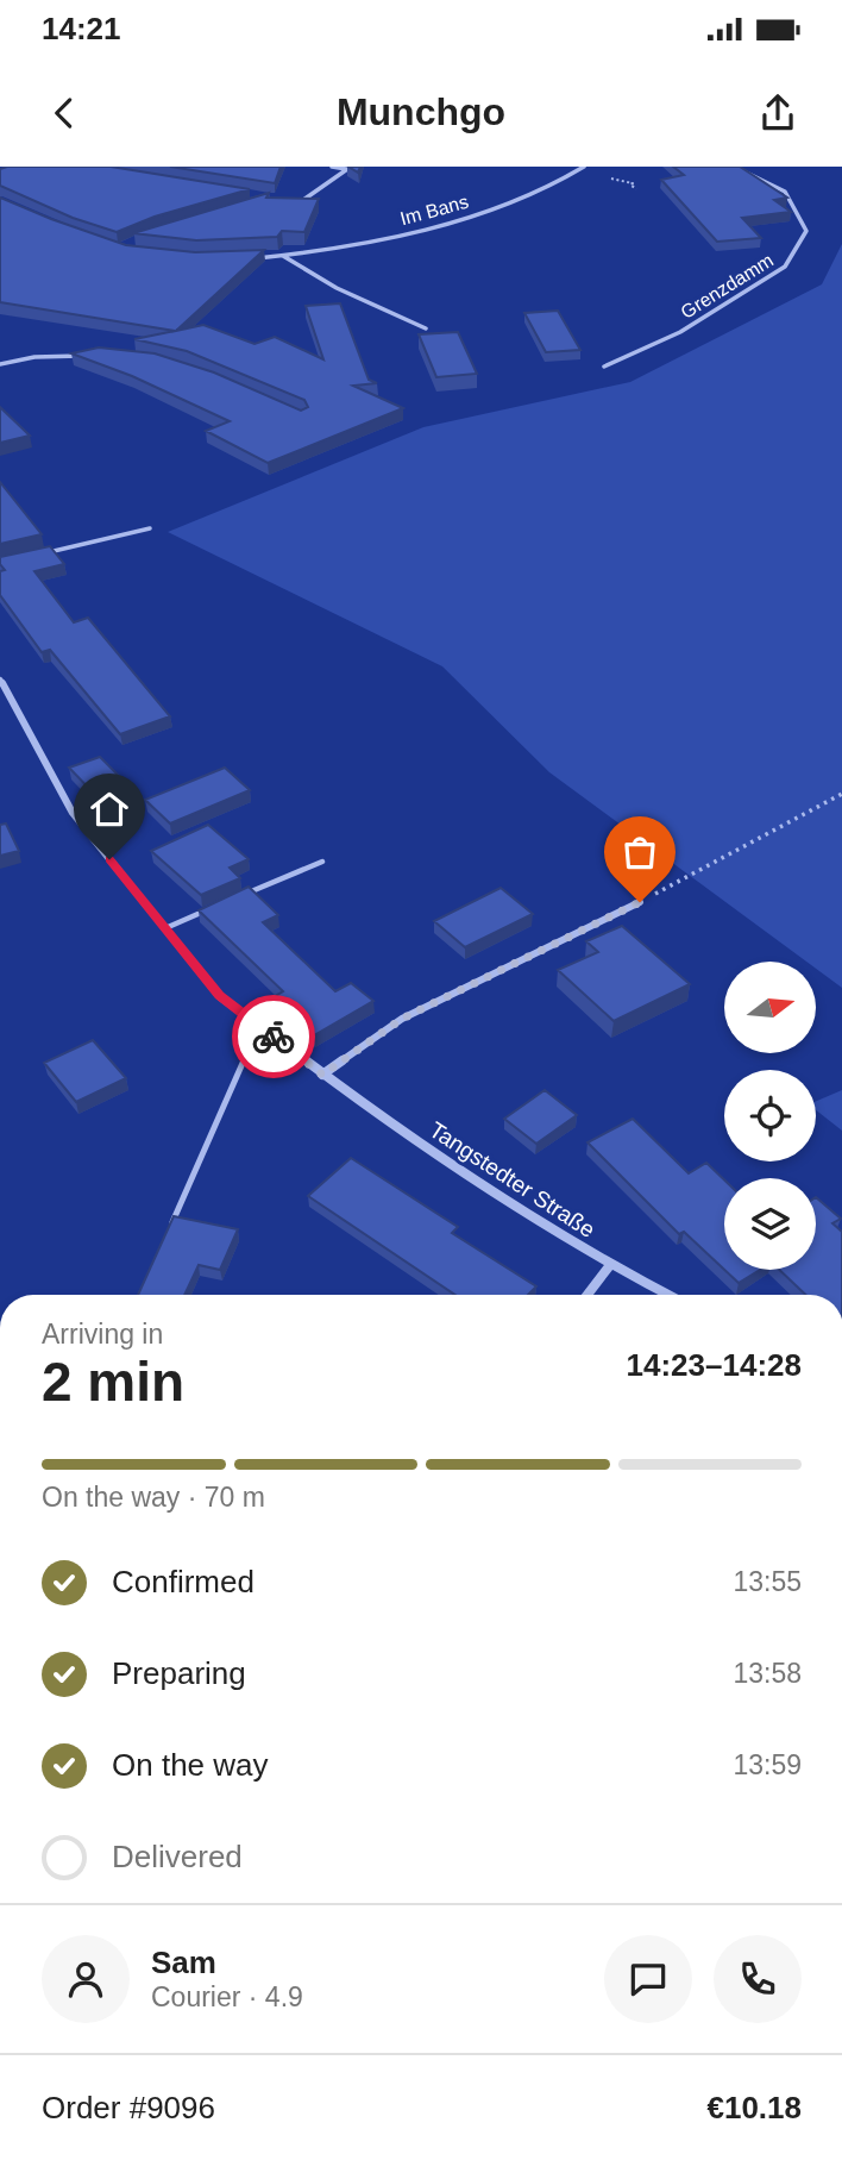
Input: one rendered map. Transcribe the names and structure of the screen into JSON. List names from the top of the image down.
{
  "streets": {
    "street": ["Im Bans", "Grenzdamm", "Tangstedter Straße"]
  },
  "north": "right",
  "page": {
    "status": "14:21",
    "header": "Munchgo",
    "heading": ["2 min", "Arriving in", "14:23–14:28"],
    "panel": [
      "Sam",
      "Courier · 4.9",
      "Order #9096",
      "€10.18"
    ],
    "bar": "On the way · 70 m",
    "list": [
      ["Confirmed", "13:55"],
      ["Preparing", "13:58"],
      ["On the way", "13:59"],
      "Delivered"
    ]
  }
}
